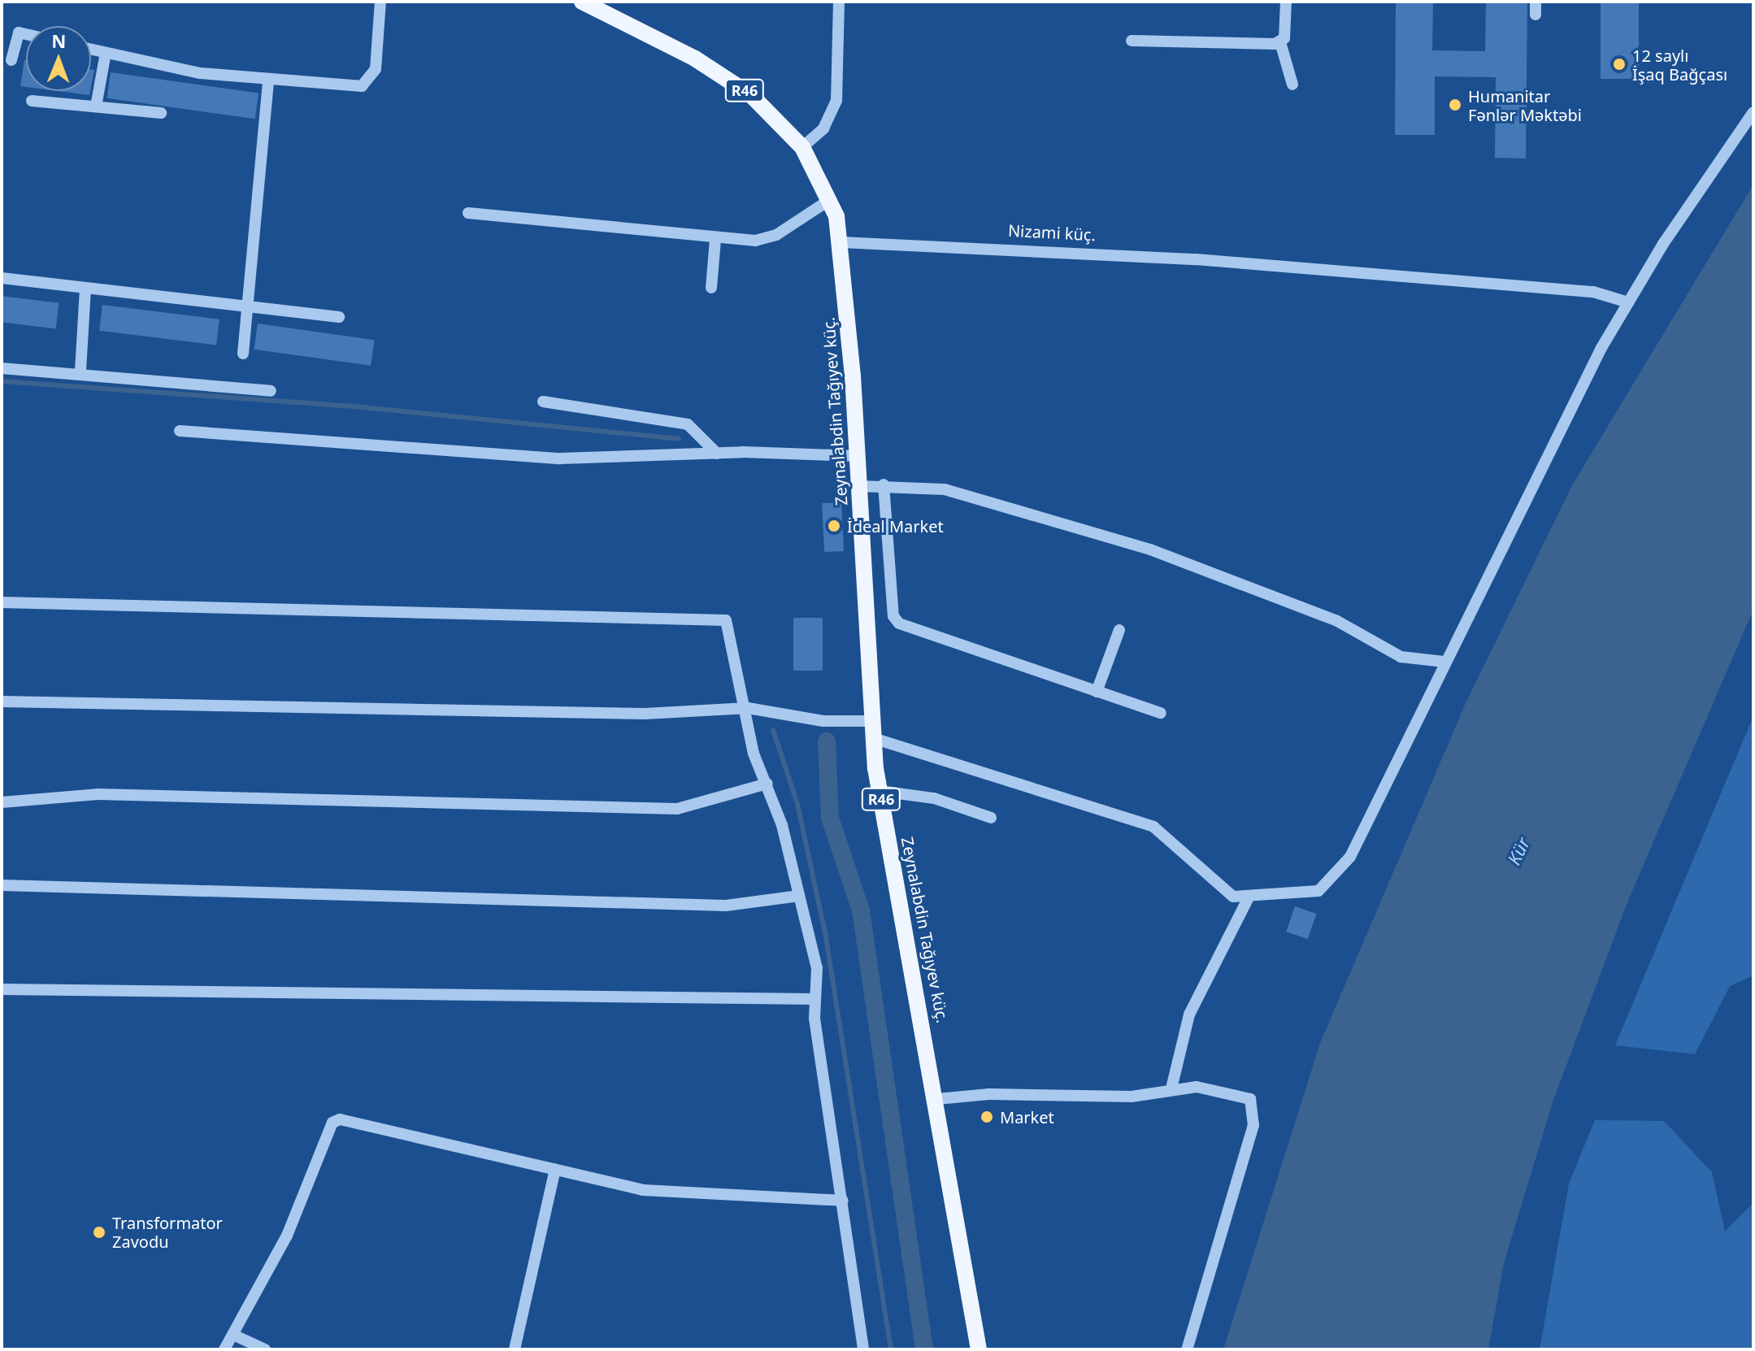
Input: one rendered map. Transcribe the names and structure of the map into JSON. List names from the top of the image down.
{
  "streets": {
    "main road": ["R46", "Zeynalabdin Tağıyev küç."],
    "street": ["Nizami küç."]
  },
  "crossings": [
    ["R46", "Nizami küç."],
    ["R46", "Zeynalabdin Tağıyev küç."],
    ["Nizami küç.", "Zeynalabdin Tağıyev küç."]
  ],
  "water": ["Kür"],
  "places": [
    "12 saylı İşaq Bağçası",
    "Humanitar Fənlər Məktəbi",
    "İdeal Market",
    "Market",
    "Transformator Zavodu"
  ],
  "north": "top"
}
